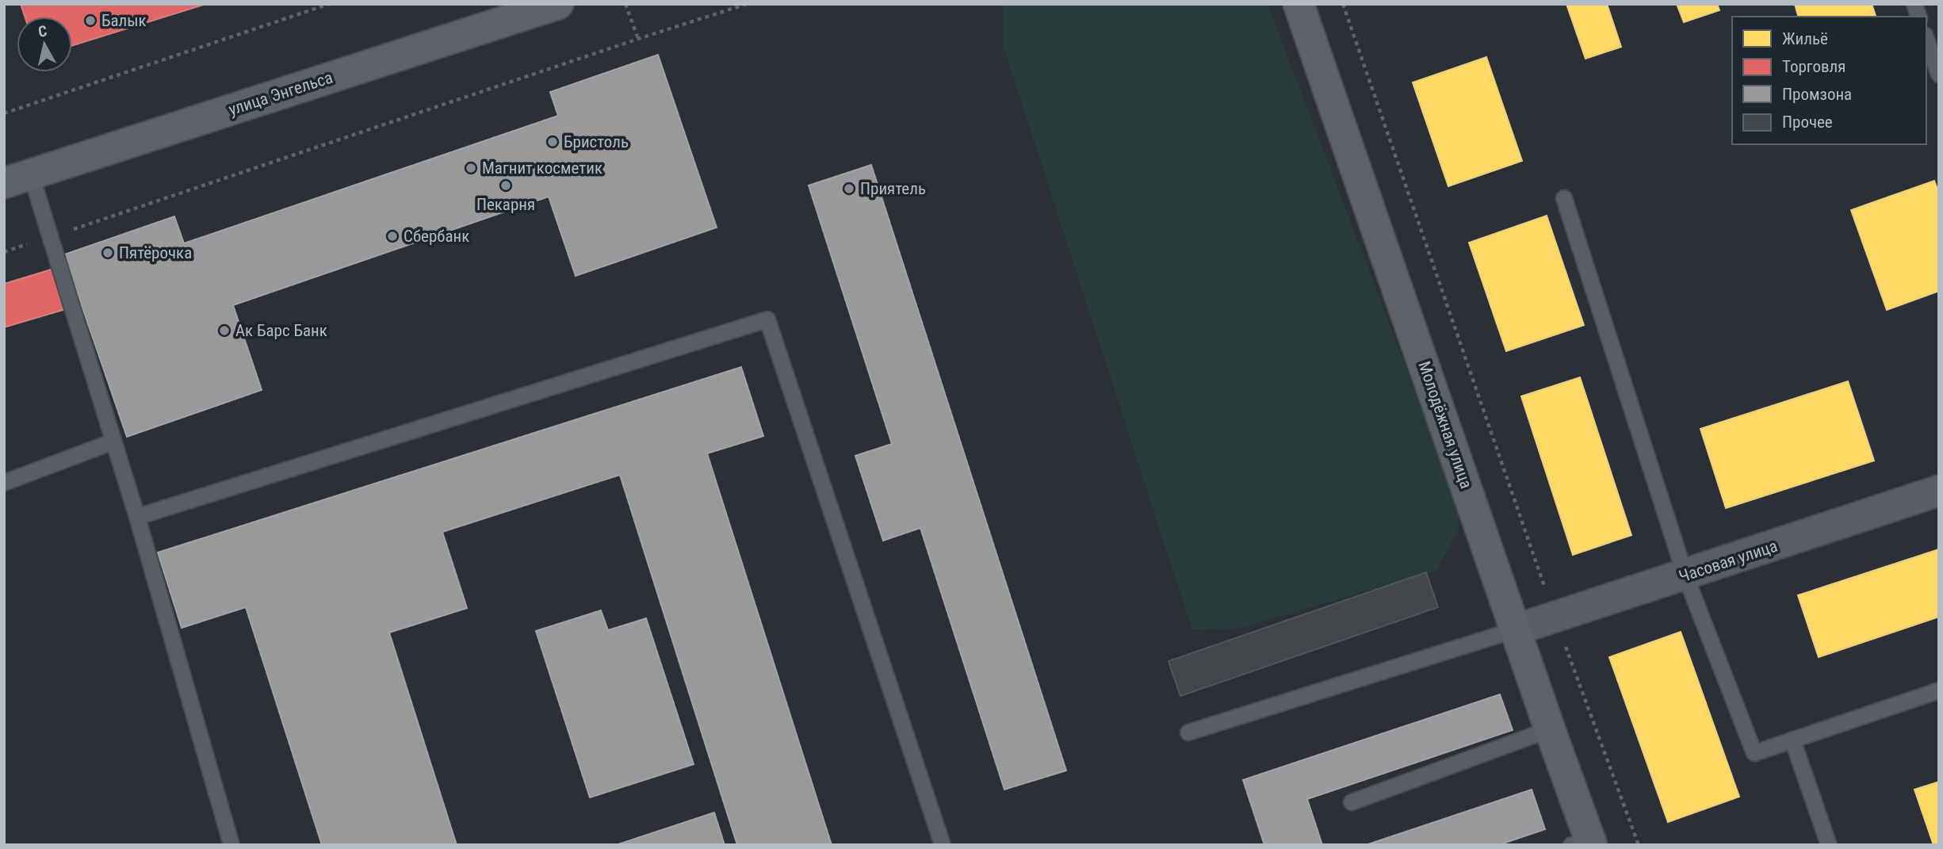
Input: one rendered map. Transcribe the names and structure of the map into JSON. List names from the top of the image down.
{
  "streets": {
    "main road": ["улица Энгельса", "Молодёжная улица"],
    "street": ["Часовая улица"]
  },
  "crossings": [
    ["Молодёжная улица", "Часовая улица"]
  ],
  "places": [
    "Балык",
    "Бристоль",
    "Магнит косметик",
    "Пекарня",
    "Приятель",
    "Сбербанк",
    "Пятёрочка",
    "Ак Барс Банк"
  ],
  "legend": [
    "Жильё",
    "Торговля",
    "Промзона",
    "Прочее"
  ],
  "north": "top"
}
